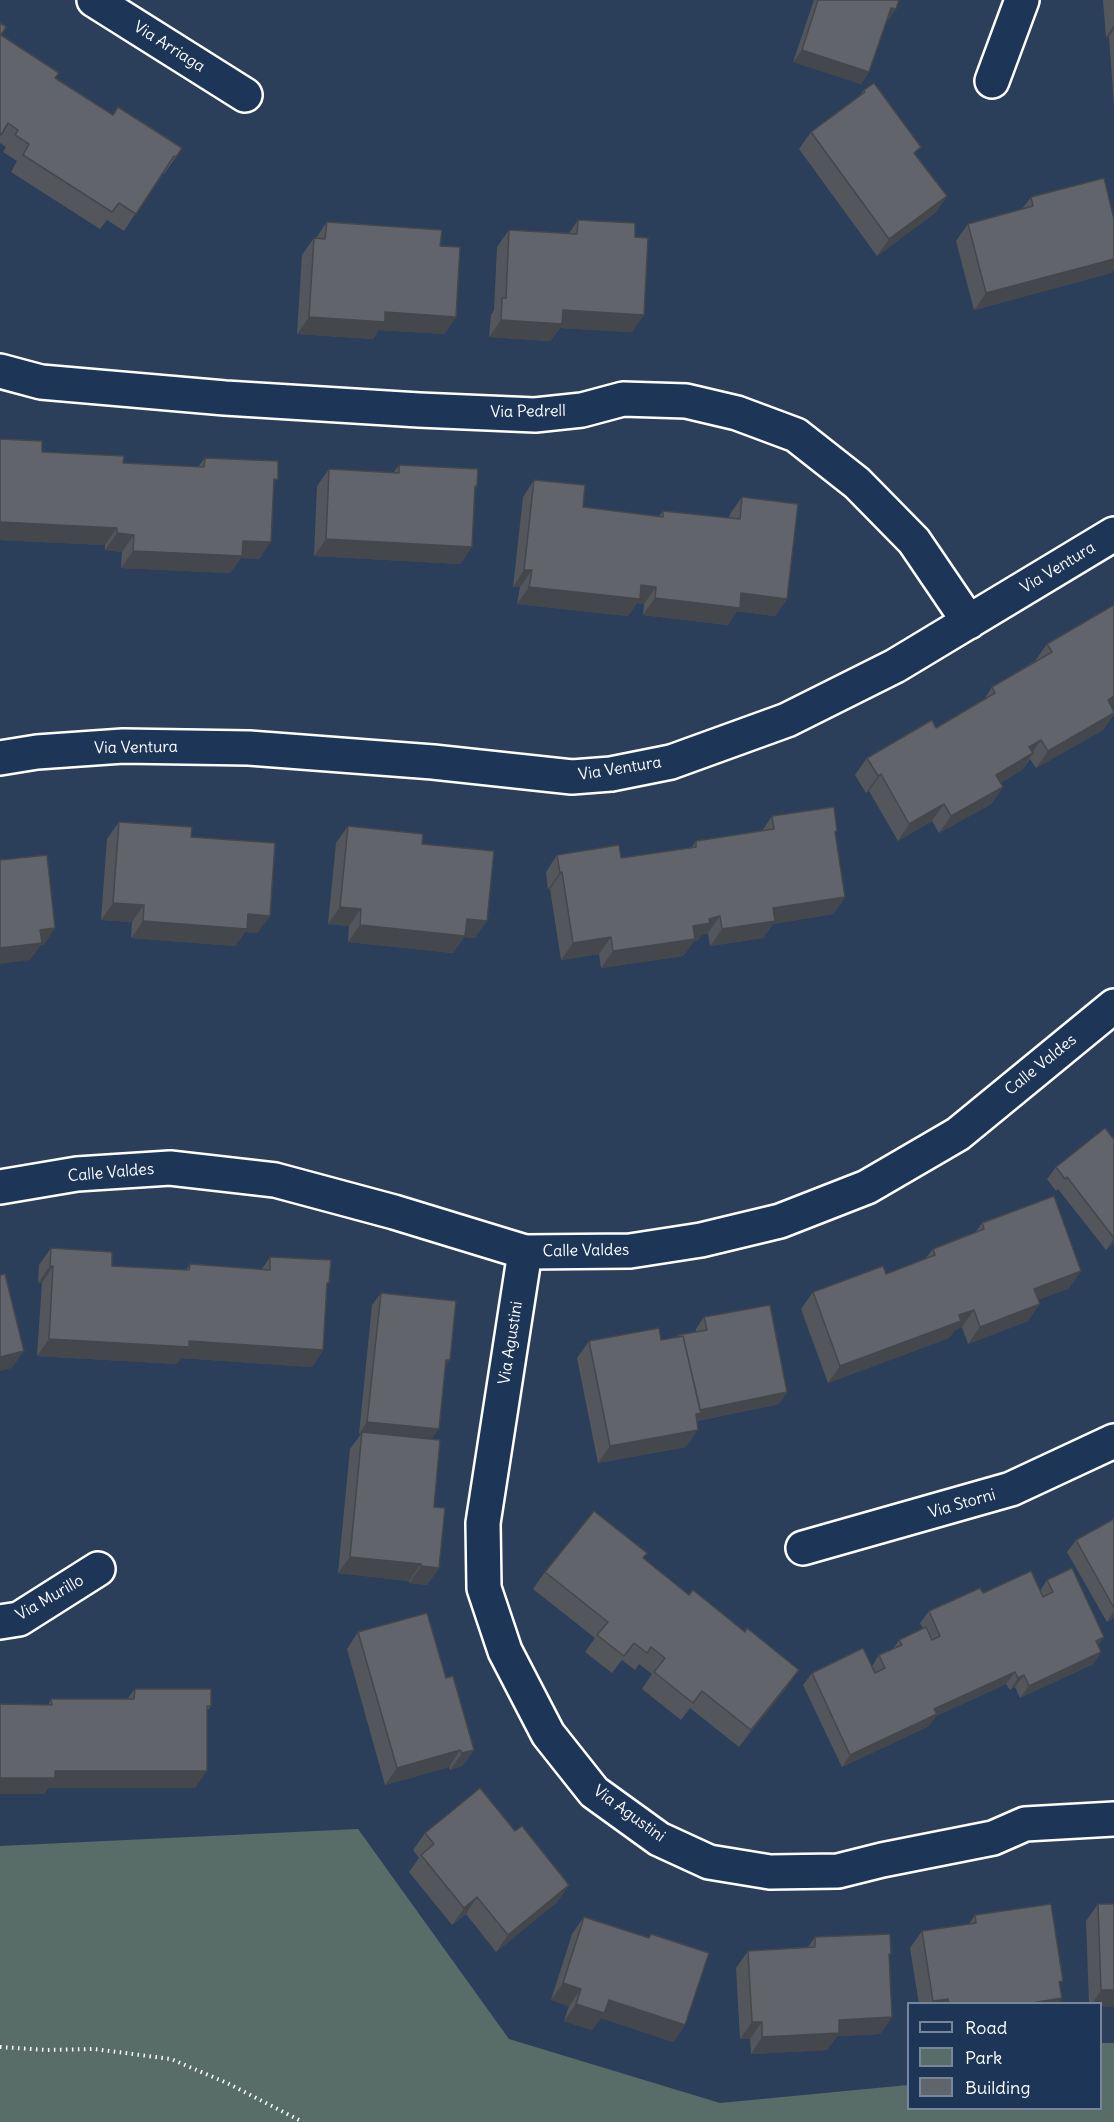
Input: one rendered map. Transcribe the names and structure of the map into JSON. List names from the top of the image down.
{
  "streets": {
    "street": [
      "Via Arriaga",
      "Via Pedrell",
      "Via Ventura",
      "Calle Valdes",
      "Via Agustini",
      "Via Storni",
      "Via Murillo"
    ]
  },
  "crossings": [
    ["Via Pedrell", "Via Ventura"],
    ["Calle Valdes", "Via Agustini"]
  ],
  "legend": ["Road", "Park", "Building"]
}
